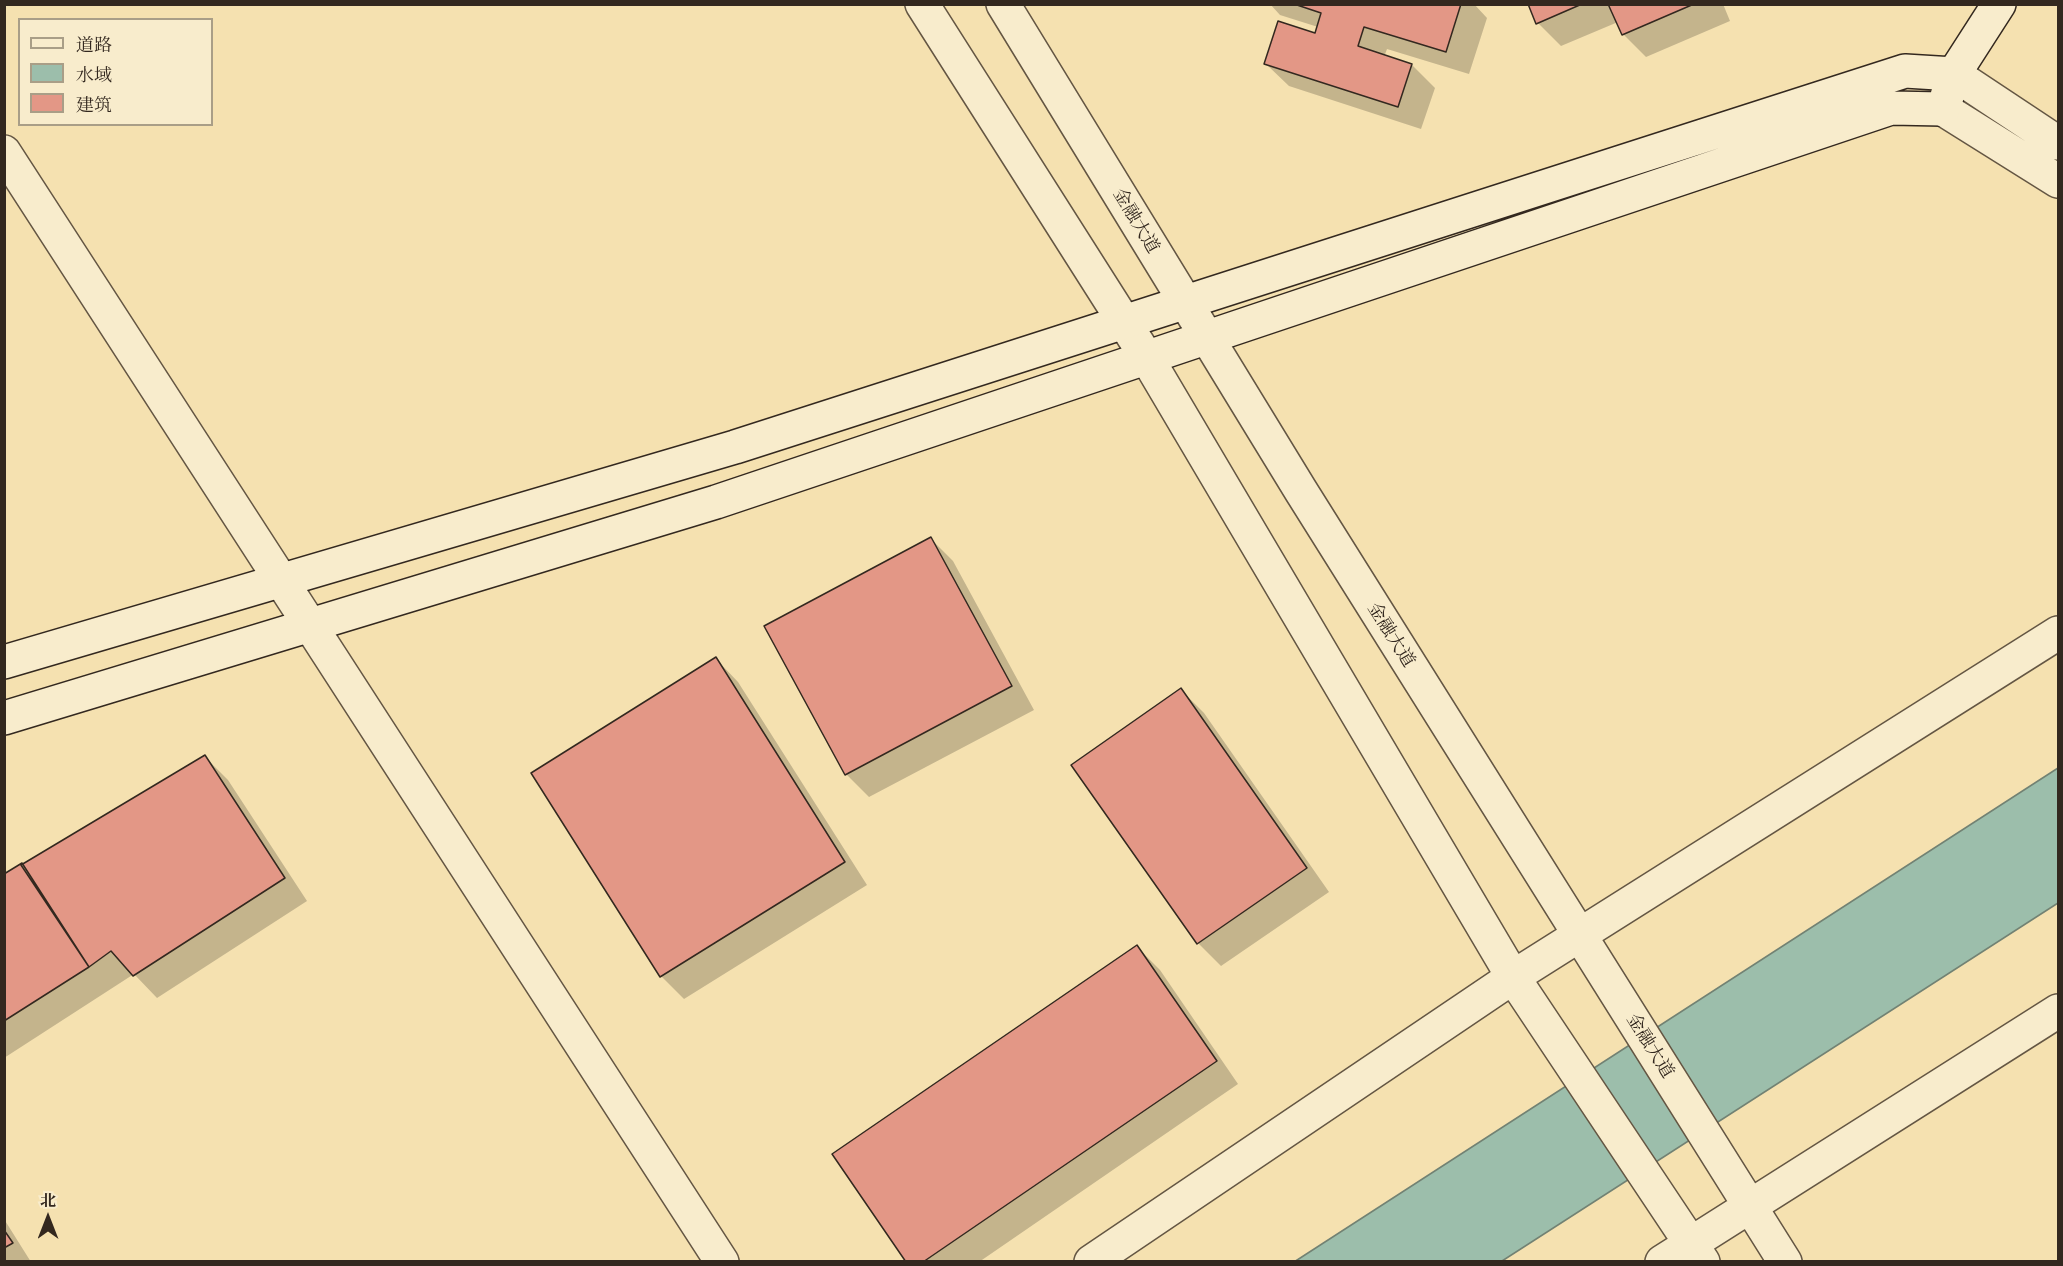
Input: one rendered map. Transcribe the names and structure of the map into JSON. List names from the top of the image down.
{
  "streets": {
    "street": ["金融大道"]
  },
  "legend": ["道路", "水域", "建筑"],
  "north": "top"
}
